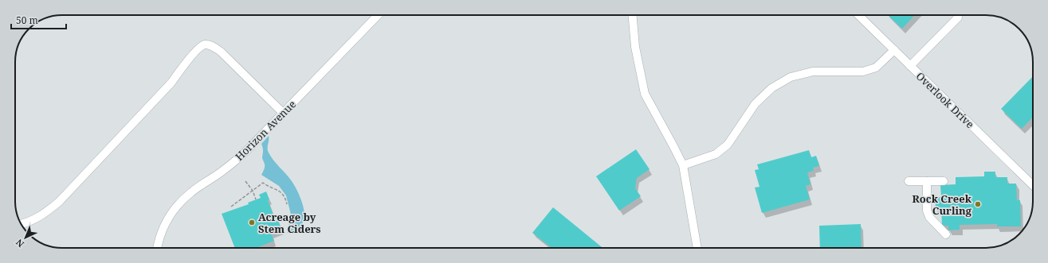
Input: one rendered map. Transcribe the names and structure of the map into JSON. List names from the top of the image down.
{
  "streets": {
    "street": ["Overlook Drive", "Horizon Avenue"]
  },
  "places": ["Rock Creek Curling", "Acreage by Stem Ciders"],
  "scale_bar": "50 m",
  "north": "bottom left"
}
